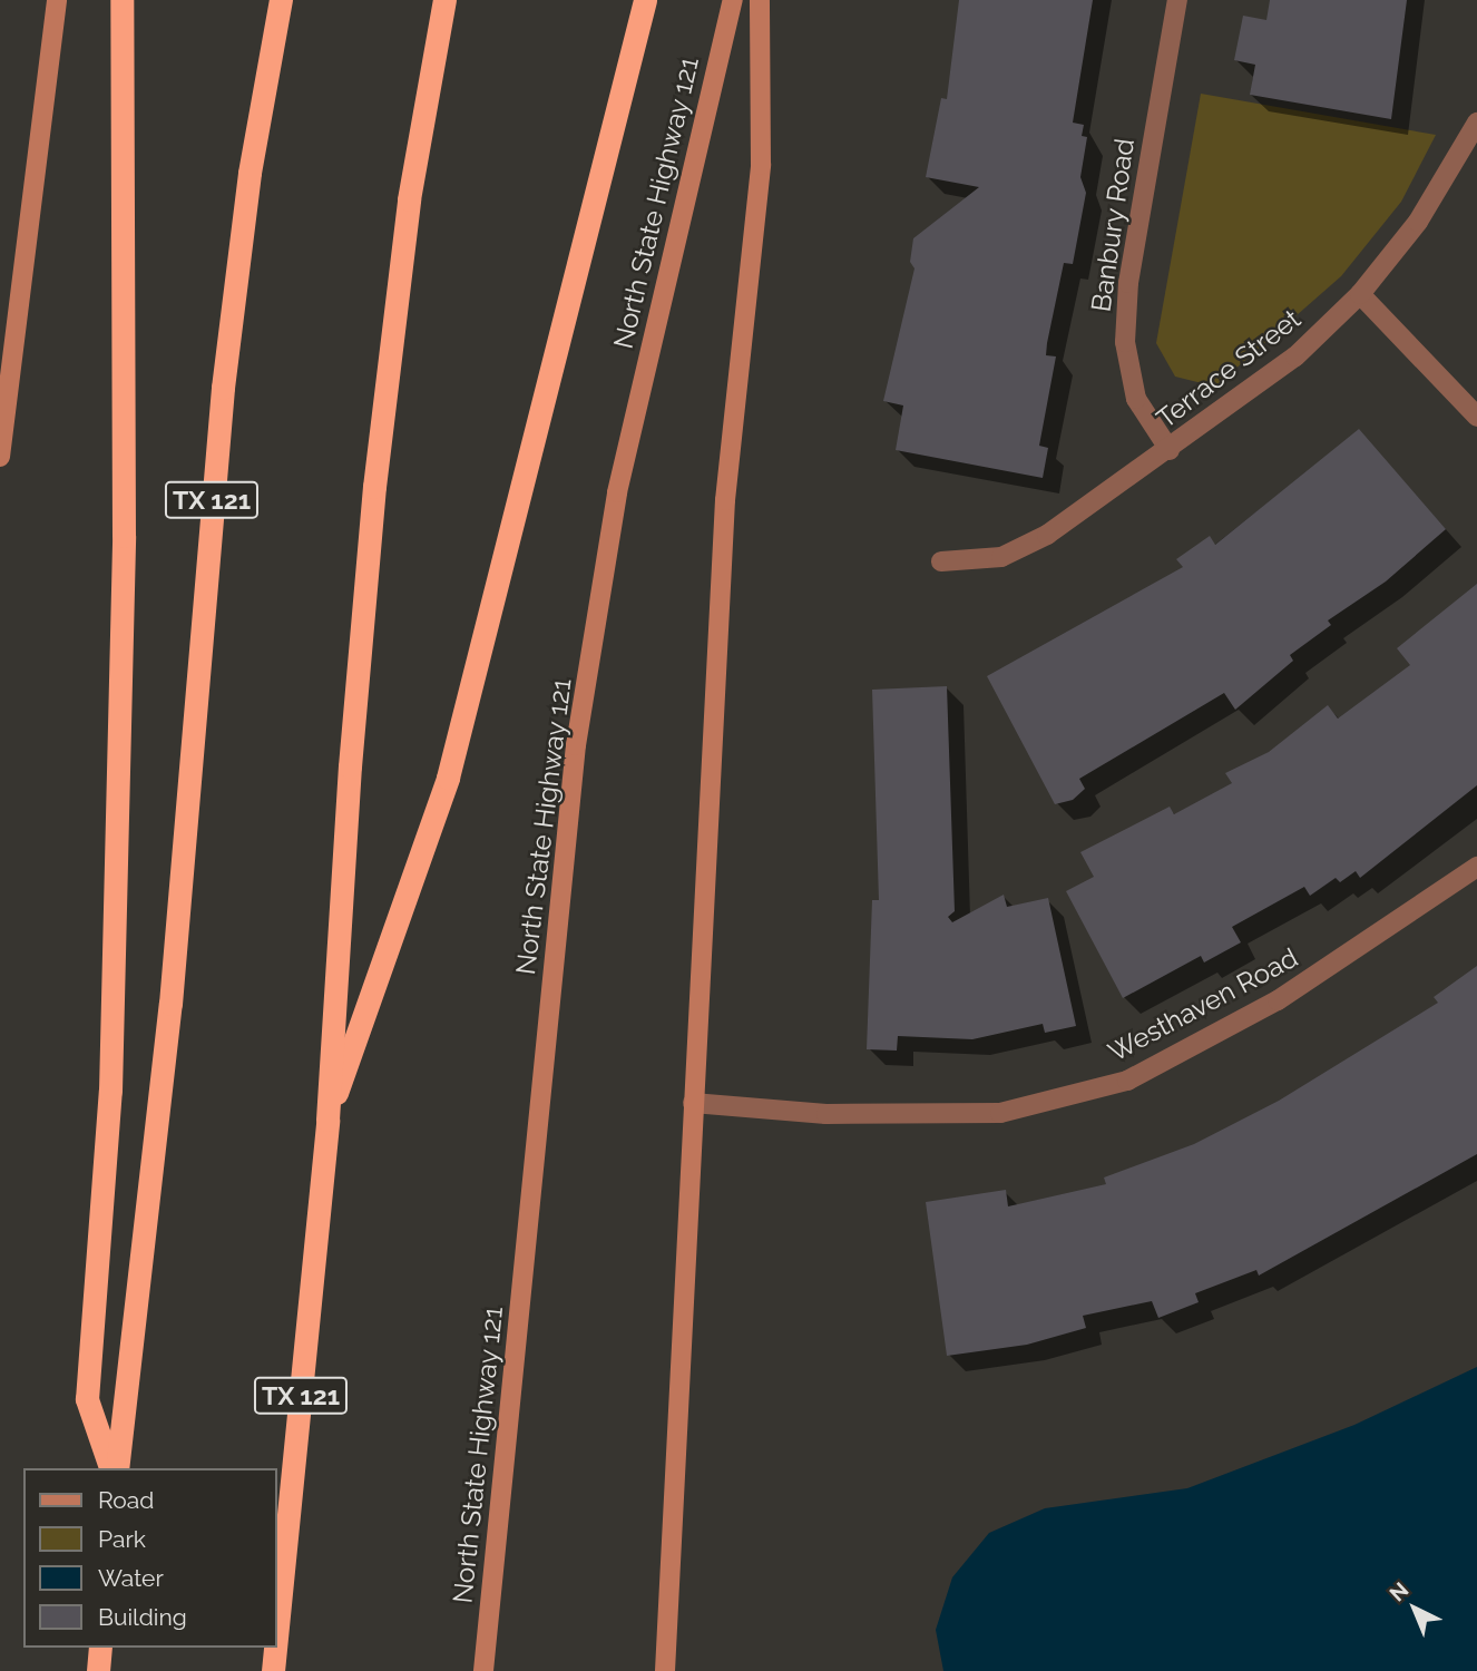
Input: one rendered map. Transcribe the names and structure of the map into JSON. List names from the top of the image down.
{
  "streets": {
    "highway": ["TX 121"],
    "main road": ["North State Highway 121"],
    "street": ["Banbury Road", "Terrace Street", "Westhaven Road"]
  },
  "crossings": [
    ["Banbury Road", "Terrace Street"]
  ],
  "legend": [
    "Road",
    "Park",
    "Water",
    "Building"
  ],
  "north": "top left"
}
